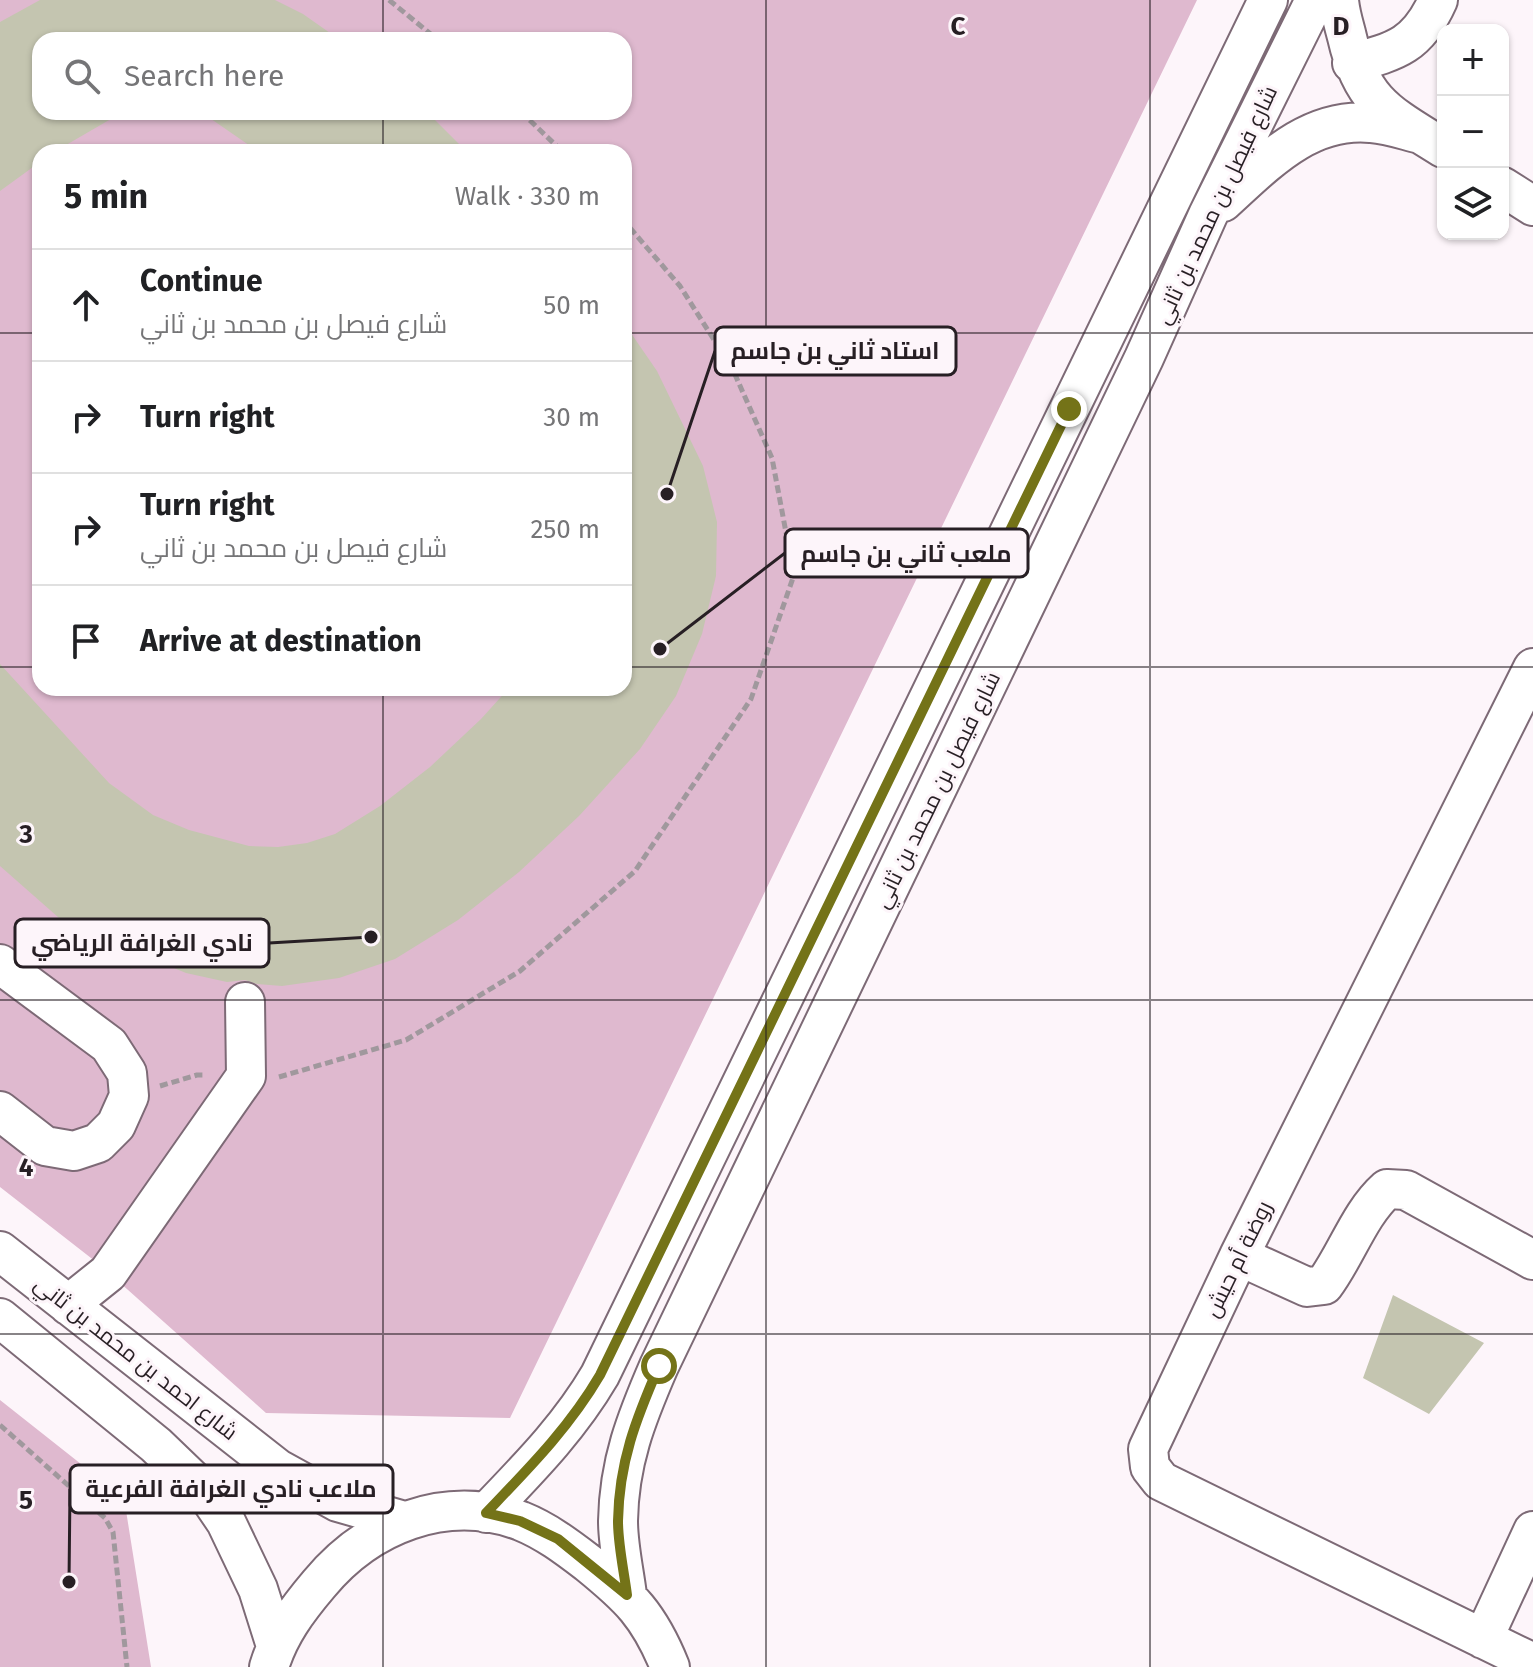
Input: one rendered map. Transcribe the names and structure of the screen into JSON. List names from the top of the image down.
{
  "streets": {
    "street": ["شارع فيصل بن محمد بن ثاني", "روضة أم حيش", "شارع احمد بن محمد بن ثاني"]
  },
  "places": [
    "استاد ثاني بن جاسم",
    "ملعب ثاني بن جاسم",
    "نادي الغرافة الرياضي",
    "ملاعب نادي الغرافة الفرعية"
  ],
  "page": {
    "map_buttons": ["+", "−"],
    "search": "Search here",
    "heading": ["5 min", "Walk · 330 m"],
    "list": [
      ["Continue", "شارع فيصل بن محمد بن ثاني", "50 m"],
      ["Turn right", "30 m"],
      ["Turn right", "شارع فيصل بن محمد بن ثاني", "250 m"],
      "Arrive at destination"
    ]
  },
  "grid": {
    "columns": ["C", "D"],
    "rows": ["3", "4", "5"]
  }
}
